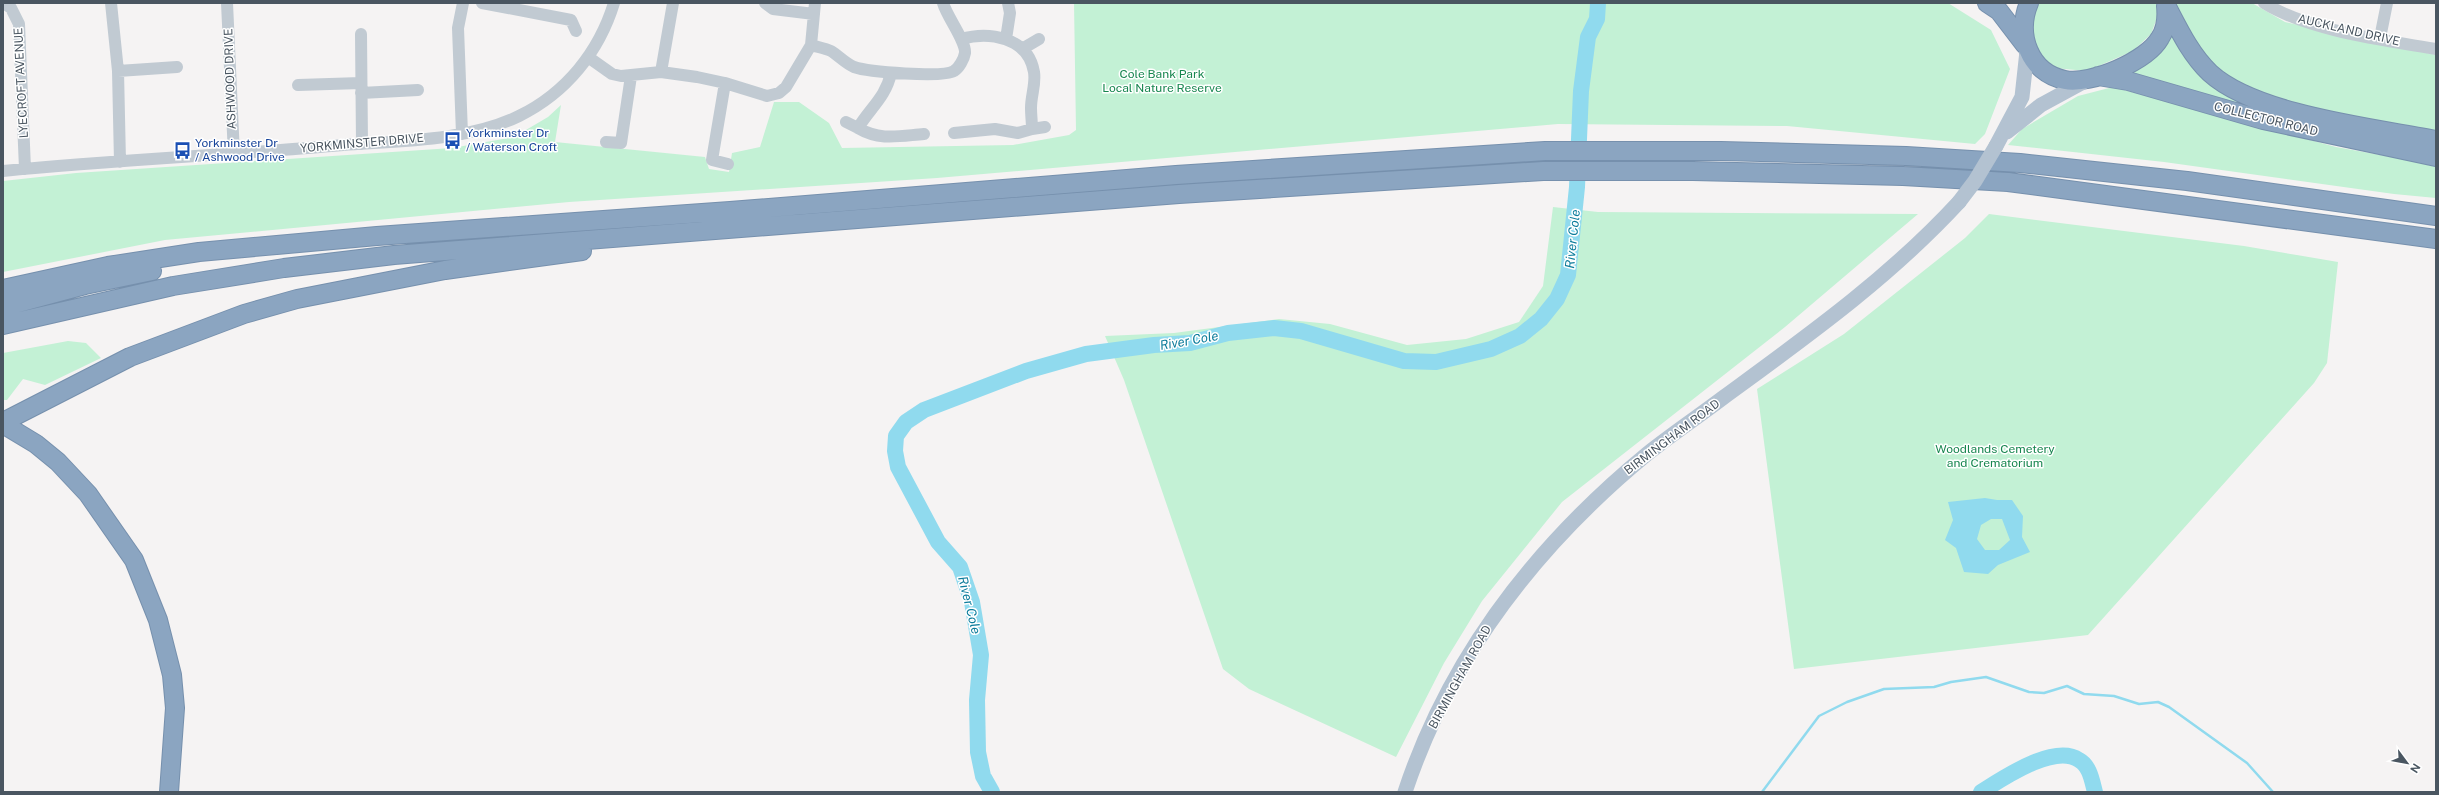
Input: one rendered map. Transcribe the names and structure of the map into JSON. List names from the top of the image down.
{
  "streets": {
    "highway": ["COLLECTOR ROAD"],
    "main road": ["BIRMINGHAM ROAD"],
    "street": [
      "AUCKLAND DRIVE",
      "ASHWOOD DRIVE",
      "LYECROFT AVENUE",
      "YORKMINSTER DRIVE"
    ]
  },
  "crossings": [
    ["ASHWOOD DRIVE", "YORKMINSTER DRIVE"],
    ["LYECROFT AVENUE", "YORKMINSTER DRIVE"],
    ["COLLECTOR ROAD", "BIRMINGHAM ROAD"]
  ],
  "water": ["River Cole"],
  "parks": ["Cole Bank Park Local Nature Reserve", "Woodlands Cemetery and Crematorium"],
  "places": {
    "bus stop": ["Yorkminster Dr / Waterson Croft", "Yorkminster Dr / Ashwood Drive"]
  },
  "north": "bottom right"
}
